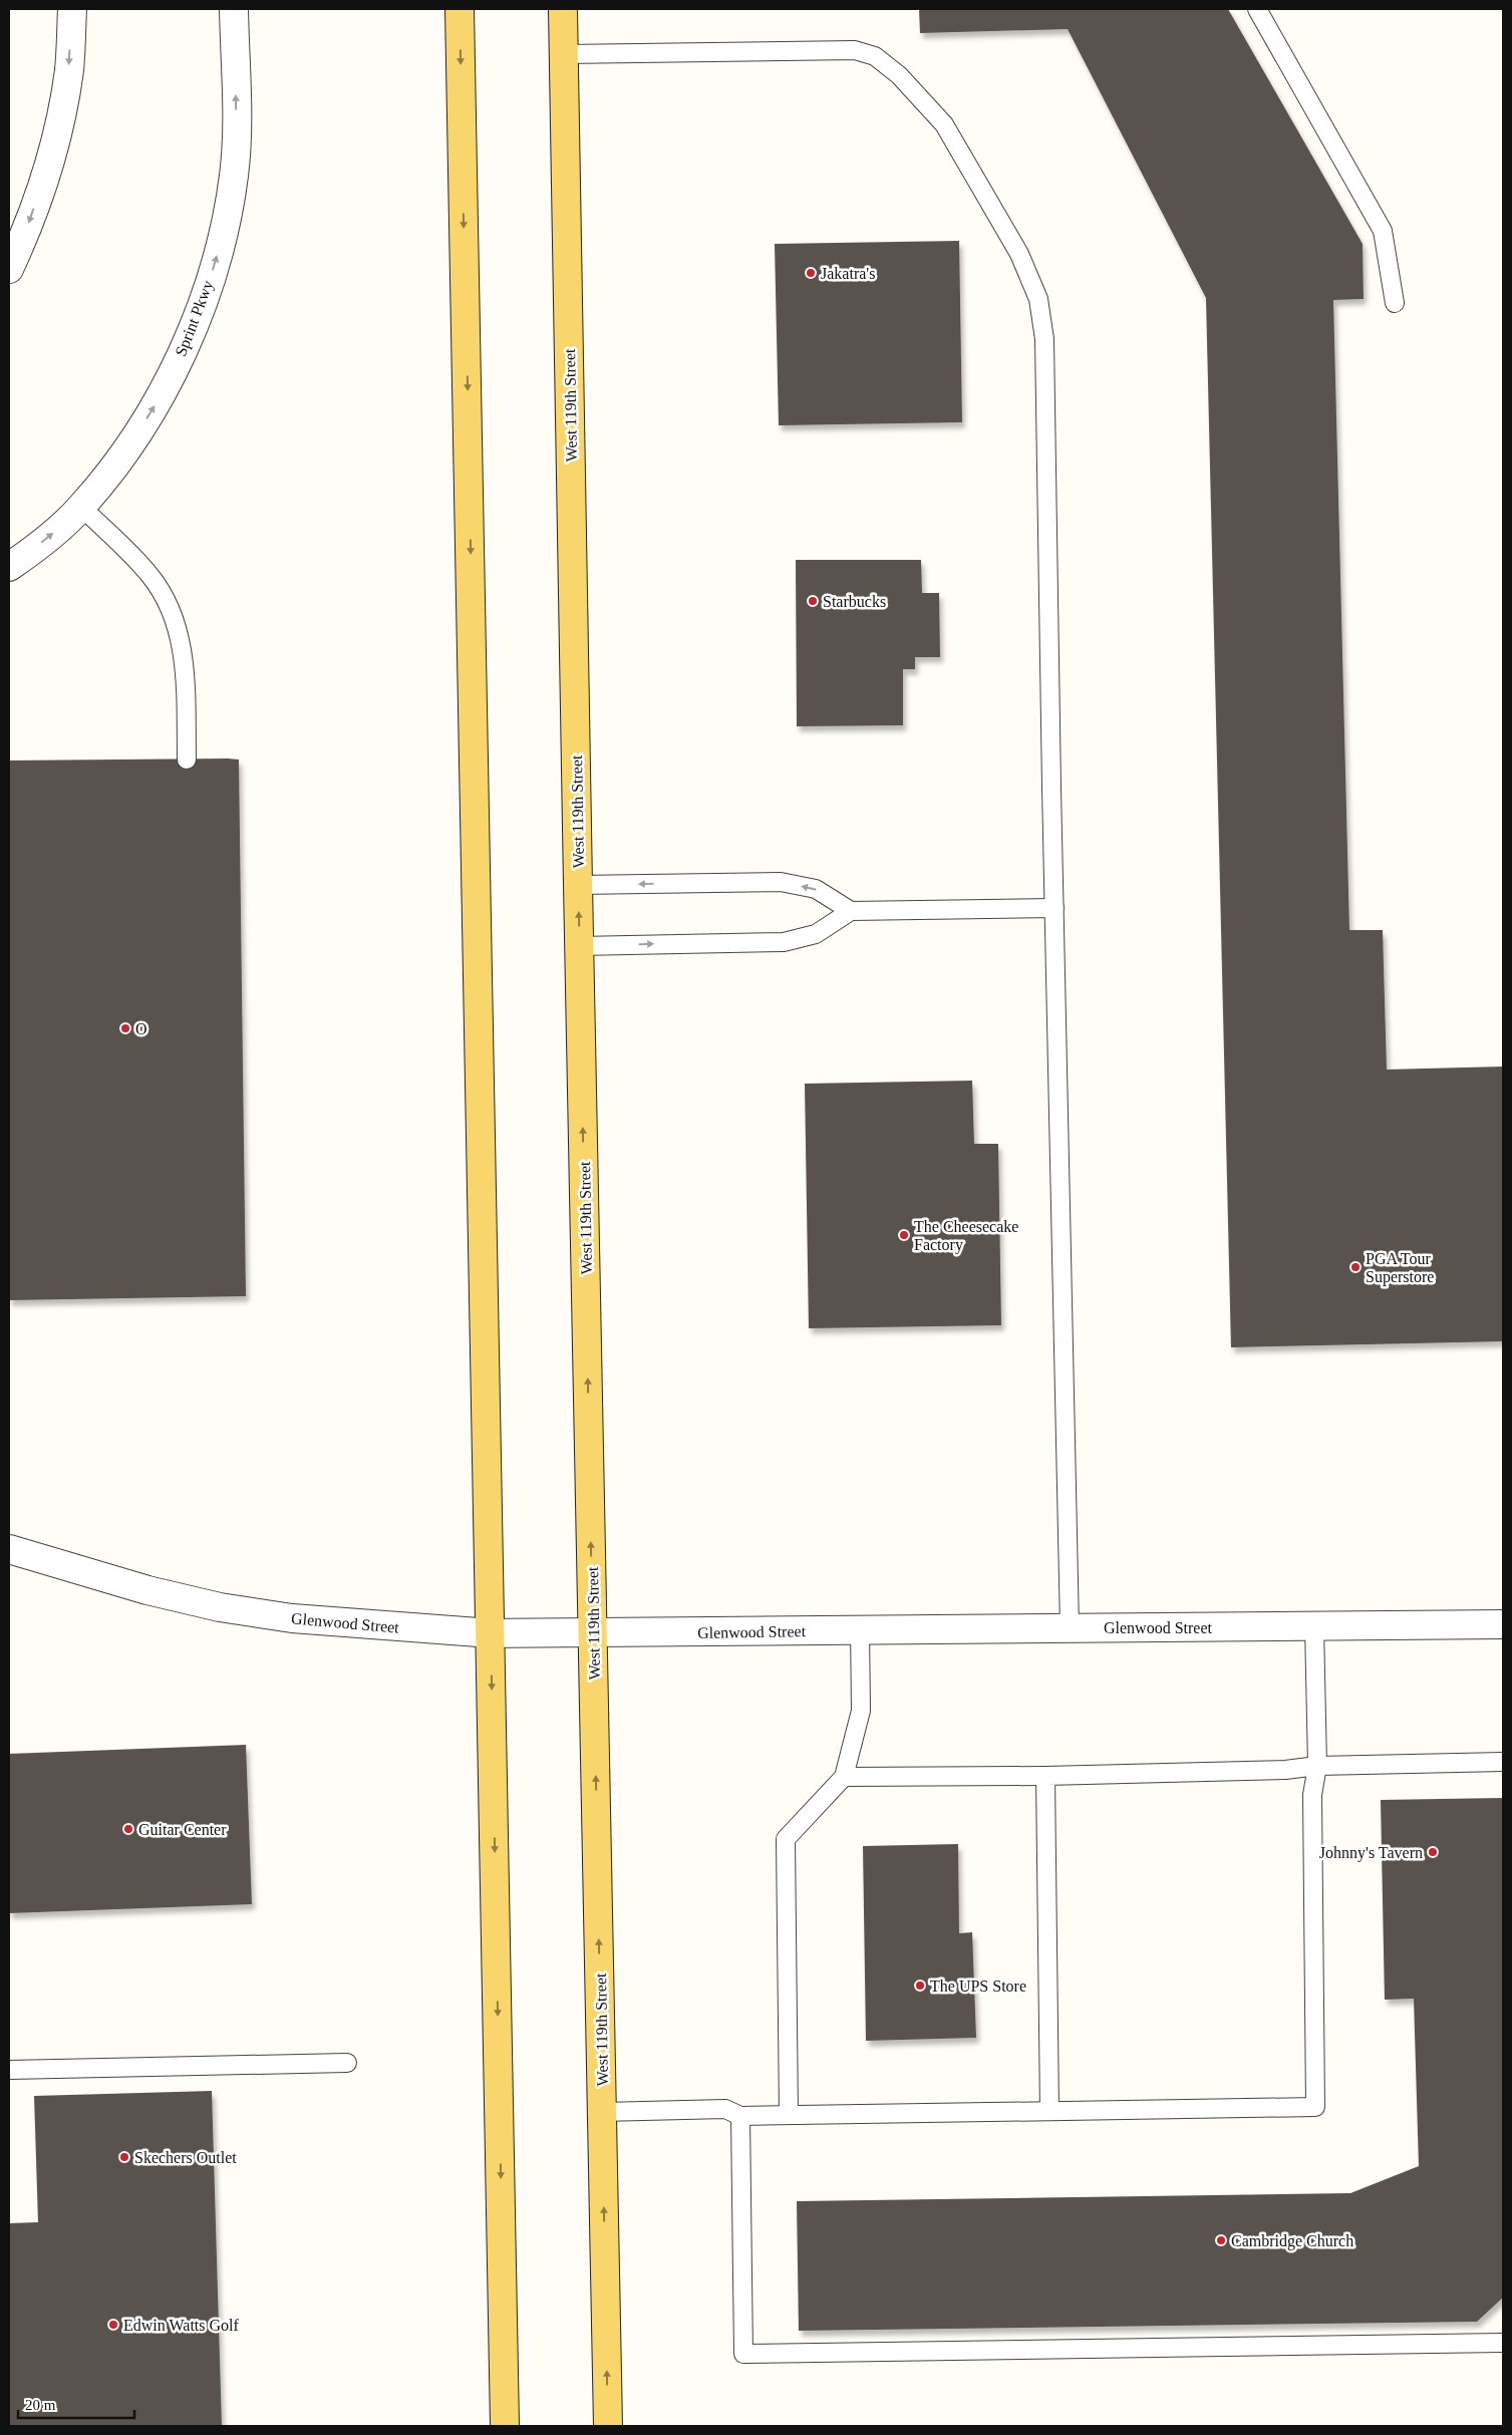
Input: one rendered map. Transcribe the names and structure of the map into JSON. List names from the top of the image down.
{
  "streets": {
    "main road": ["West 119th Street"],
    "street": ["Sprint Pkwy", "Glenwood Street"]
  },
  "crossings": [
    ["West 119th Street", "Glenwood Street"]
  ],
  "places": [
    "Jakatra's",
    "Starbucks",
    "O",
    "The Cheesecake Factory",
    "PGA Tour Superstore",
    "Guitar Center",
    "Johnny's Tavern",
    "The UPS Store",
    "Skechers Outlet",
    "Cambridge Church",
    "Edwin Watts Golf"
  ],
  "scale_bar": "20 m"
}
